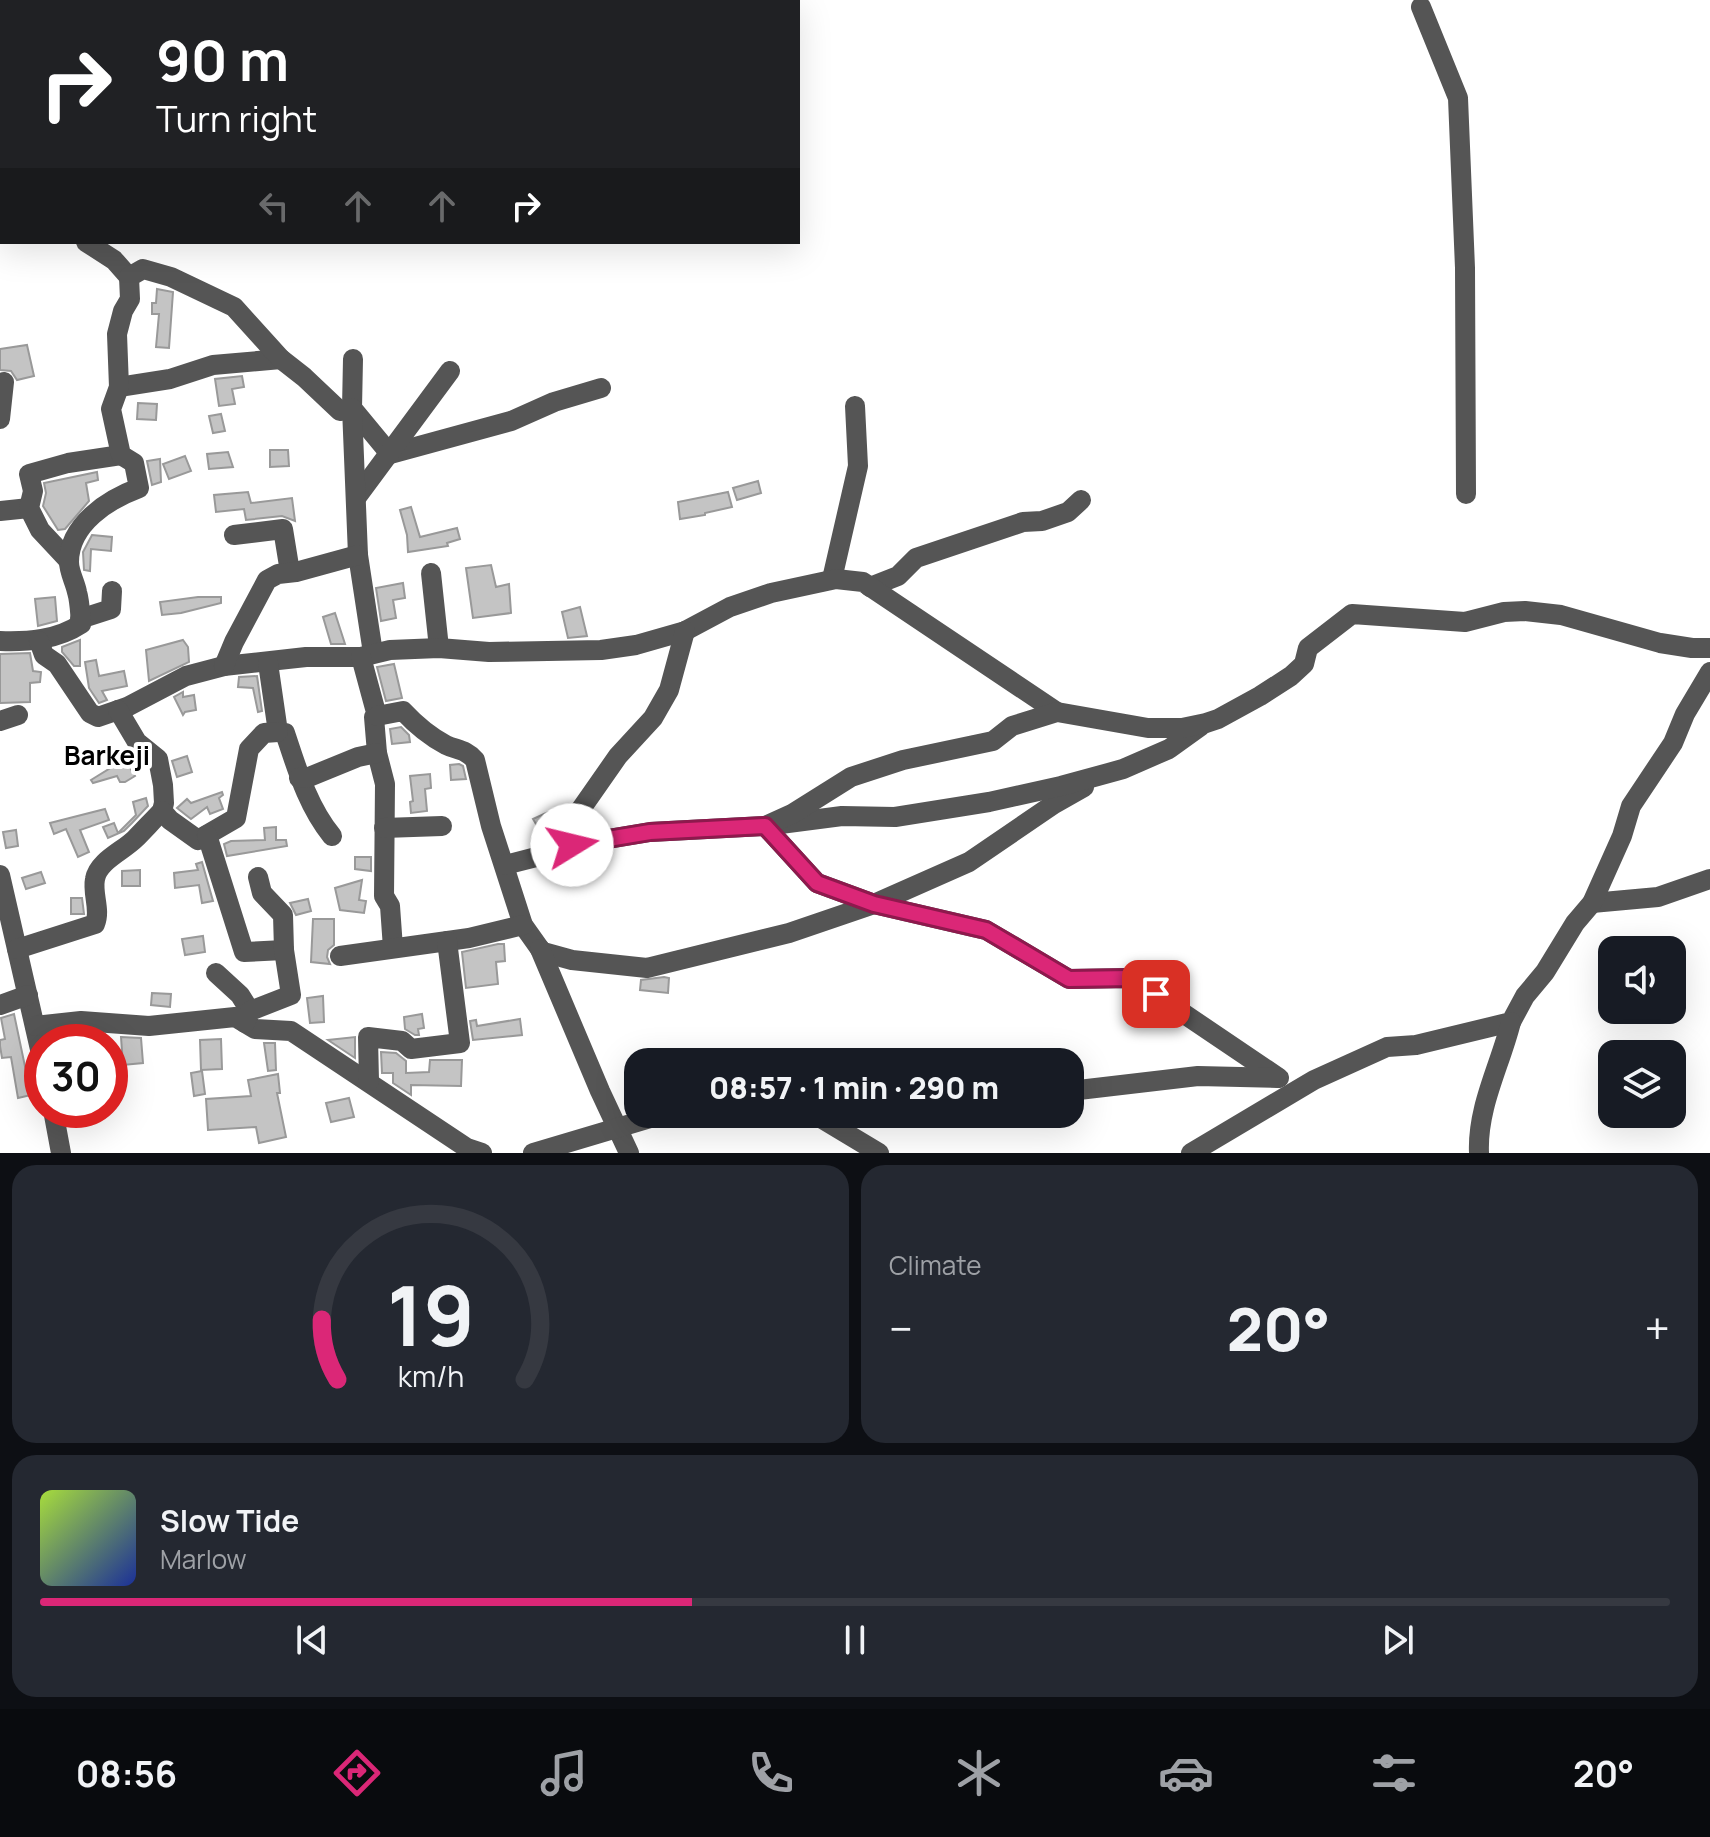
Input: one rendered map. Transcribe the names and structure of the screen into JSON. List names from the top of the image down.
{
  "districts": ["Barkeji"],
  "page": {
    "turn": ["90 m", "Turn right"],
    "limit": "30",
    "trip": "08:57 · 1 min · 290 m",
    "tile": "Climate",
    "heat": ["−", "20°", "+"],
    "song": ["Slow Tide", "Marlow"],
    "tabs": ["08:56", "20°"],
    "gauge": ["19", "km/h"]
  }
}
